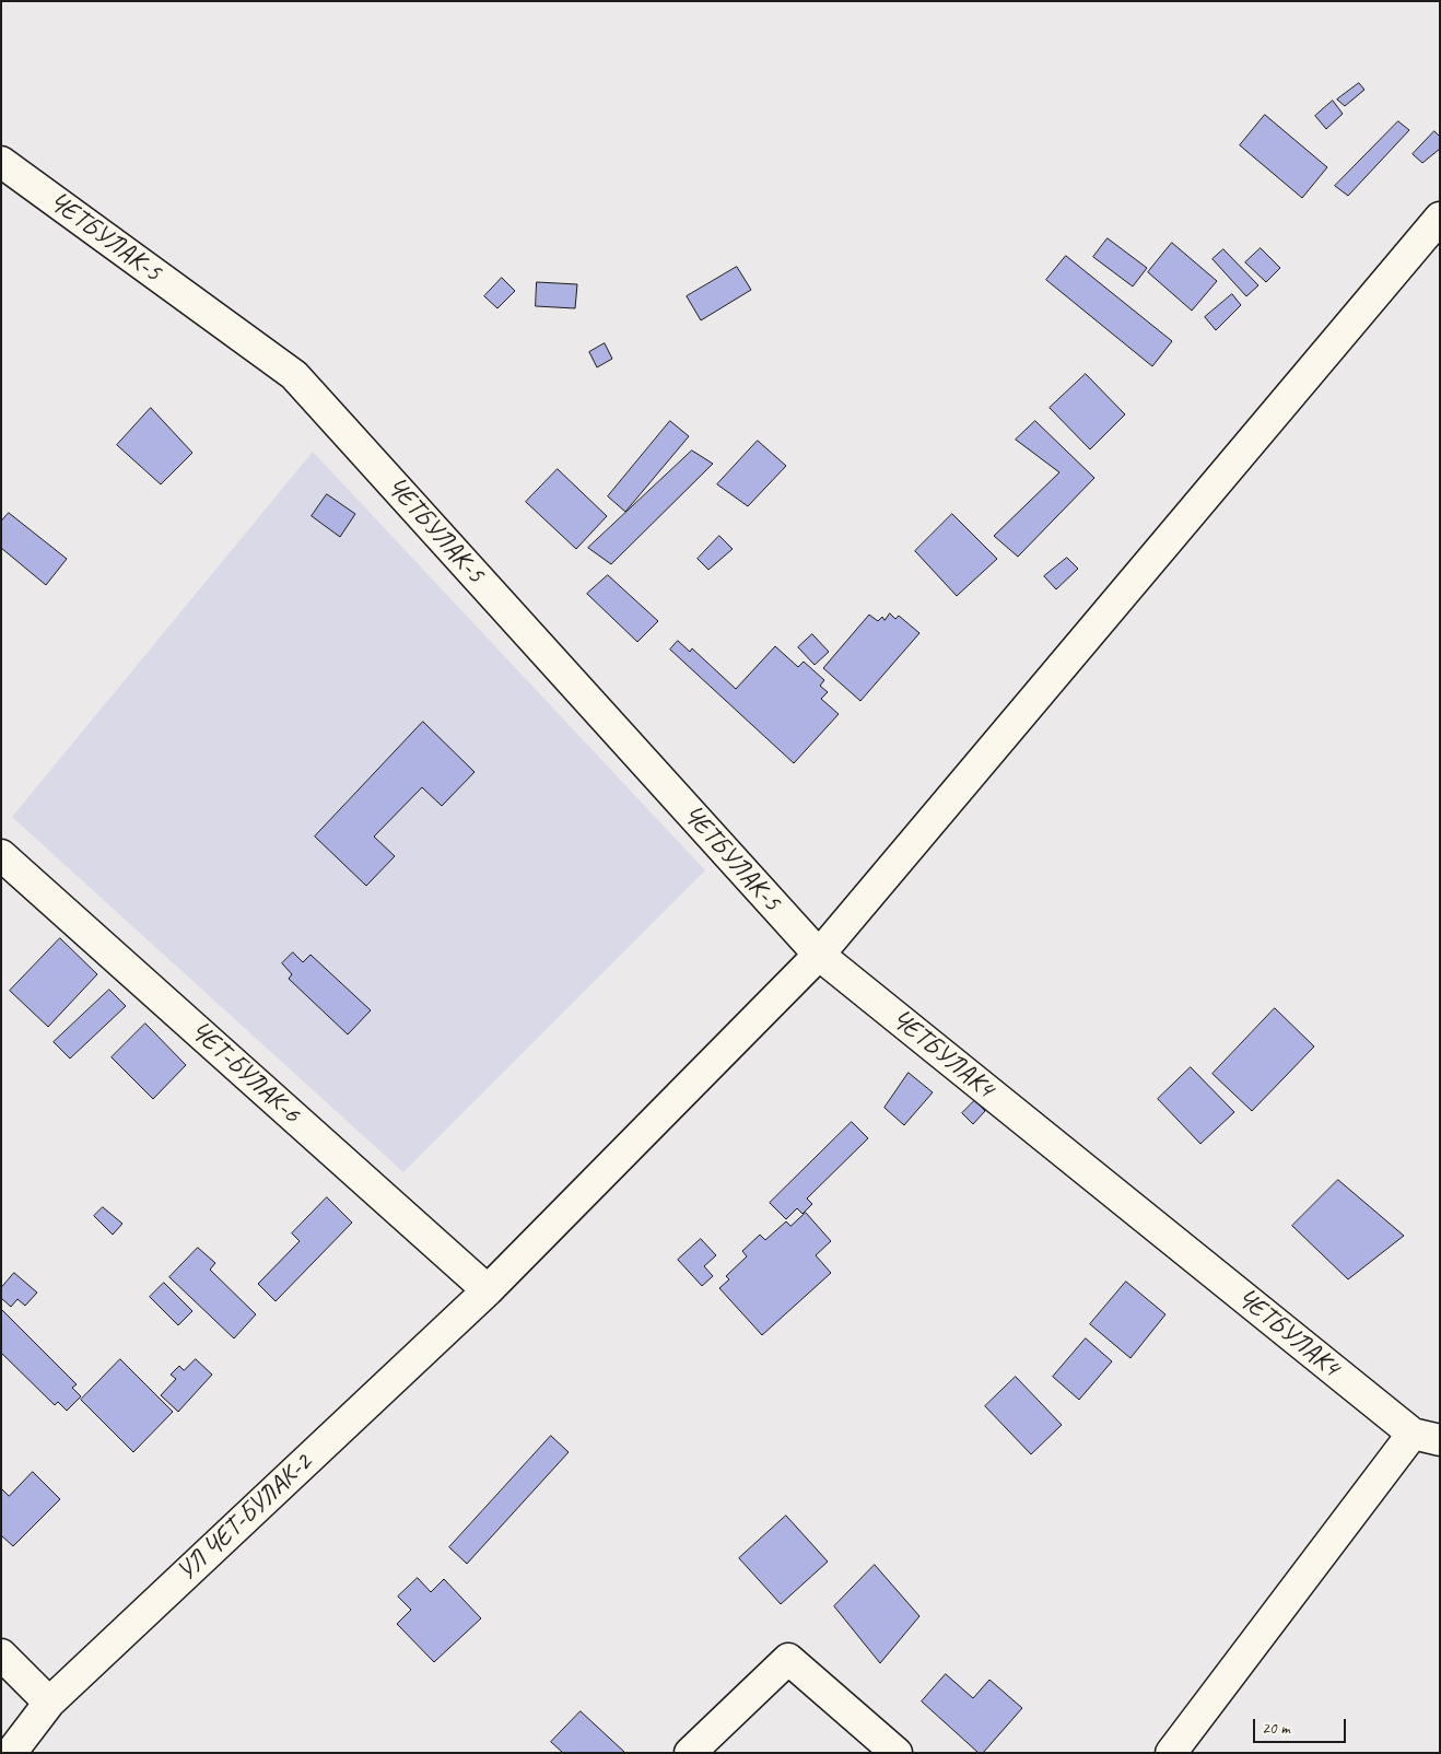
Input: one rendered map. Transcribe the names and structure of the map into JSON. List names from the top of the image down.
{
  "streets": {
    "street": [
      "ЧЕТБУЛАК-5",
      "ЧЕТБУЛАК4",
      "ЧЕТ-БУЛАК-6",
      "УЛ ЧЕТ-БУЛАК-2"
    ]
  },
  "crossings": [
    ["ЧЕТБУЛАК-5", "ЧЕТБУЛАК4"],
    ["ЧЕТ-БУЛАК-6", "УЛ ЧЕТ-БУЛАК-2"]
  ],
  "scale_bar": "20 m"
}
